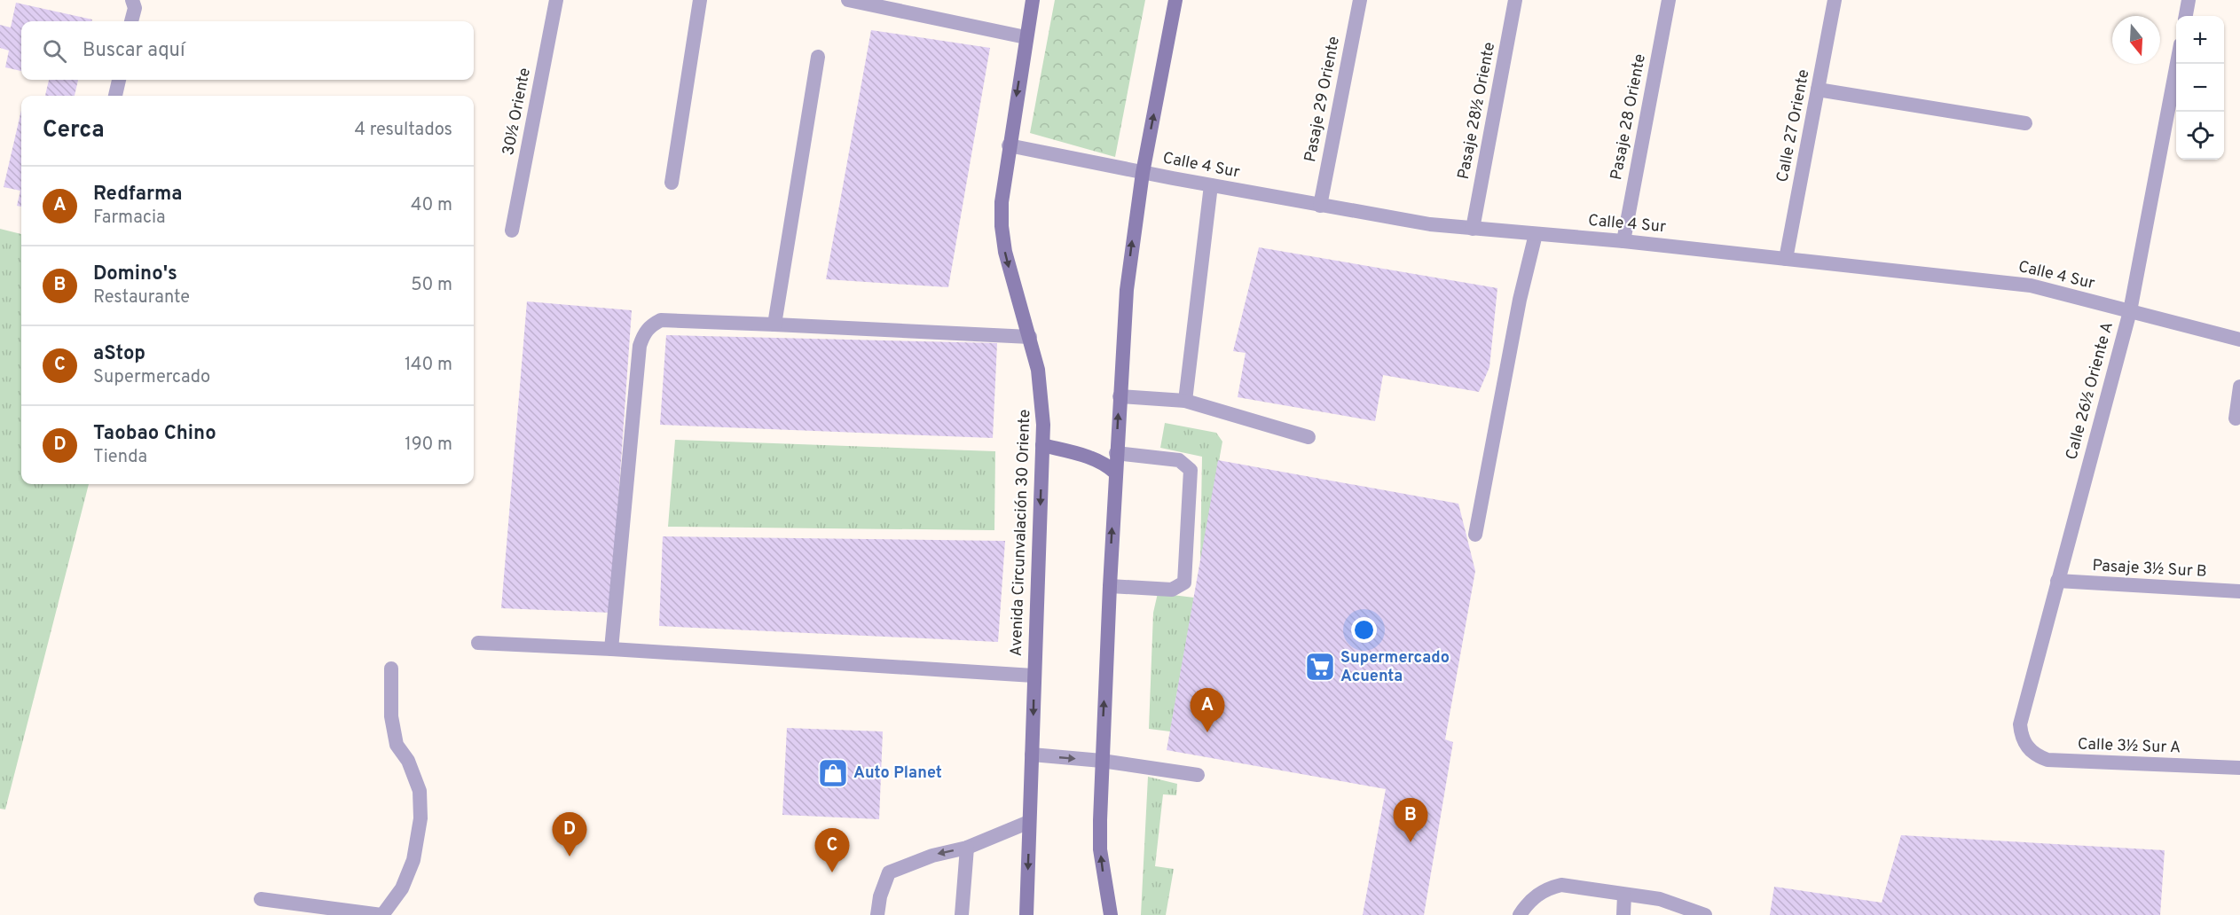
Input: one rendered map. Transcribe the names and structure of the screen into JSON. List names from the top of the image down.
{
  "streets": {
    "main road": ["Avenida Circunvalación 30 Oriente"],
    "street": [
      "Pasaje 29 Oriente",
      "Pasaje 28½ Oriente",
      "30½ Oriente",
      "Pasaje 28 Oriente",
      "Calle 27 Oriente",
      "Calle 4 Sur",
      "Calle 26½ Oriente A",
      "Pasaje 3½ Sur B",
      "Calle 3½ Sur A"
    ]
  },
  "crossings": [
    ["Pasaje 29 Oriente", "Calle 4 Sur"],
    ["Pasaje 28½ Oriente", "Calle 4 Sur"],
    ["Pasaje 28 Oriente", "Calle 4 Sur"],
    ["Calle 27 Oriente", "Calle 4 Sur"],
    ["Calle 4 Sur", "Calle 26½ Oriente A"],
    ["Calle 4 Sur", "Avenida Circunvalación 30 Oriente"],
    ["Calle 26½ Oriente A", "Pasaje 3½ Sur B"],
    ["Calle 26½ Oriente A", "Calle 3½ Sur A"]
  ],
  "places": {
    "supermarket": ["Supermercado Acuenta"],
    "shop": ["Auto Planet"]
  },
  "north": "bottom",
  "page": {
    "map_buttons": ["+", "−"],
    "search": "Buscar aquí",
    "heading": ["Cerca", "4 resultados"],
    "list": [
      {
        "mark": "A",
        "name": "Redfarma",
        "note": "Farmacia",
        "value": "40 m"
      },
      {
        "mark": "B",
        "name": "Domino's",
        "note": "Restaurante",
        "value": "50 m"
      },
      {
        "mark": "C",
        "name": "aStop",
        "note": "Supermercado",
        "value": "140 m"
      },
      {
        "mark": "D",
        "name": "Taobao Chino",
        "note": "Tienda",
        "value": "190 m"
      }
    ],
    "pins": [
      "A",
      "B",
      "D",
      "C"
    ]
  }
}
